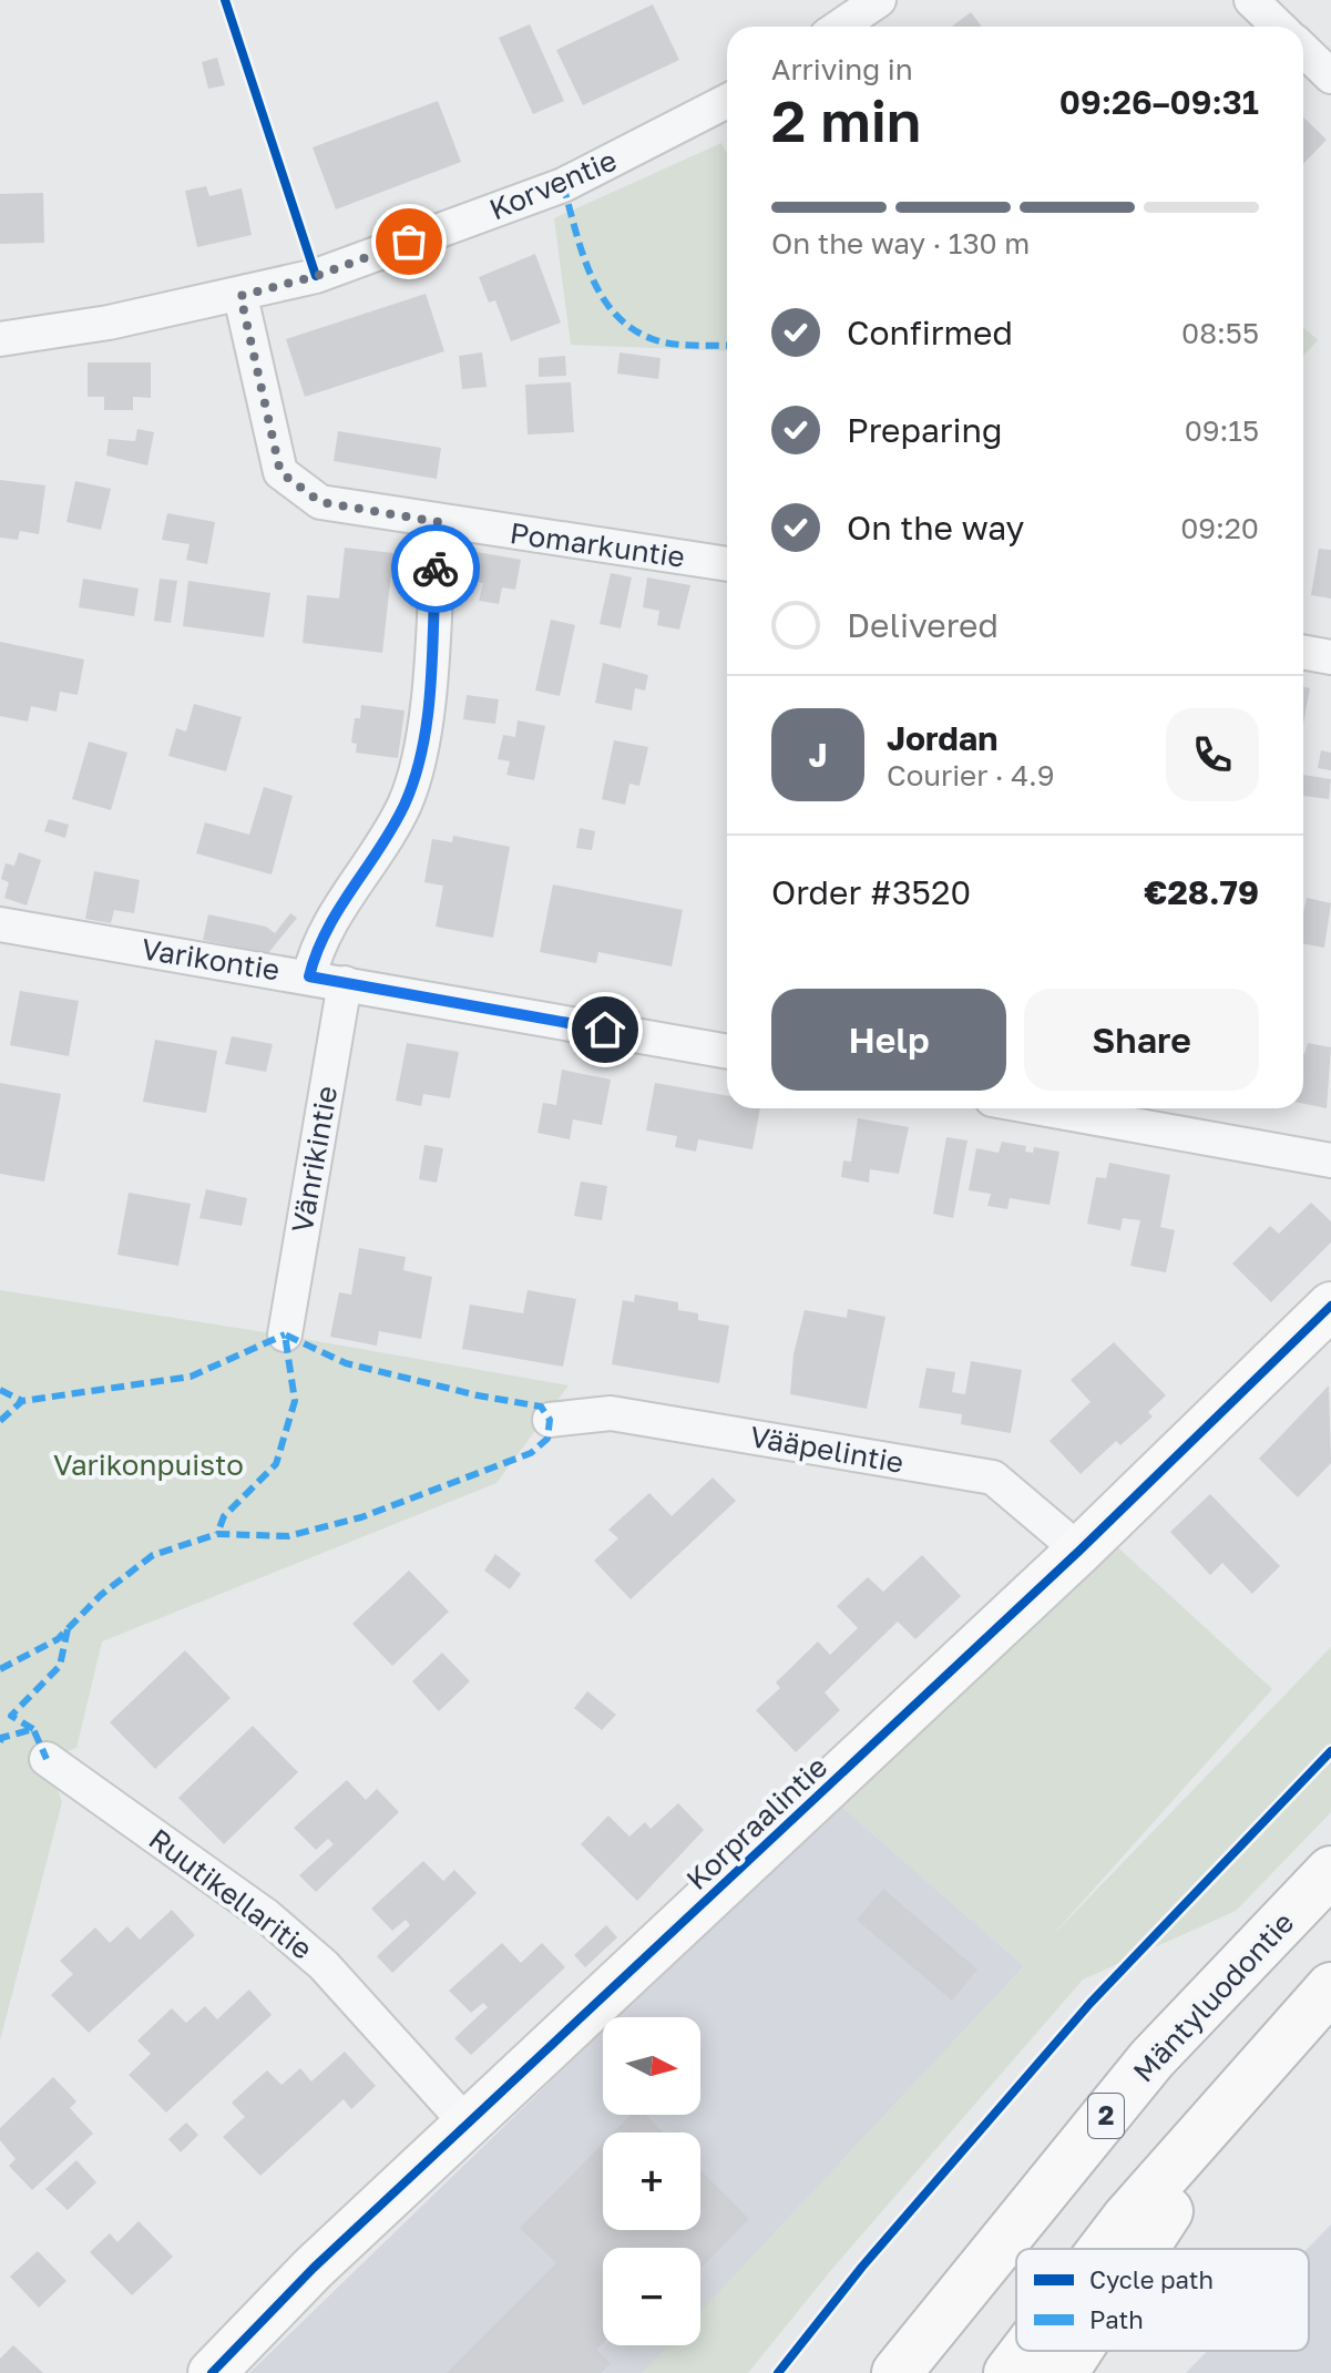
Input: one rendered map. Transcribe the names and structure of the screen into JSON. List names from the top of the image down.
{
  "streets": {
    "highway": ["Mäntyluodontie", "2"],
    "street": [
      "Korventie",
      "Pomarkuntie",
      "Varikontie",
      "Vänrikintie",
      "Vääpelintie",
      "Korpraalintie",
      "Ruutikellaritie"
    ]
  },
  "crossings": [
    ["Korventie", "Pomarkuntie"],
    ["Varikontie", "Vänrikintie"],
    ["Vääpelintie", "Korpraalintie"],
    ["Korpraalintie", "Ruutikellaritie"]
  ],
  "parks": ["Varikonpuisto"],
  "legend": ["Cycle path", "Path"],
  "north": "right",
  "page": {
    "heading": ["2 min", "Arriving in", "09:26–09:31"],
    "panel": [
      "Jordan",
      "Courier · 4.9",
      "Order #3520",
      "€28.79"
    ],
    "bar": "On the way · 130 m",
    "list": [
      ["Confirmed", "08:55"],
      ["Preparing", "09:15"],
      ["On the way", "09:20"],
      "Delivered"
    ],
    "round": "J",
    "buttons": ["Help", "Share"],
    "map_buttons": ["+", "−"]
  }
}
